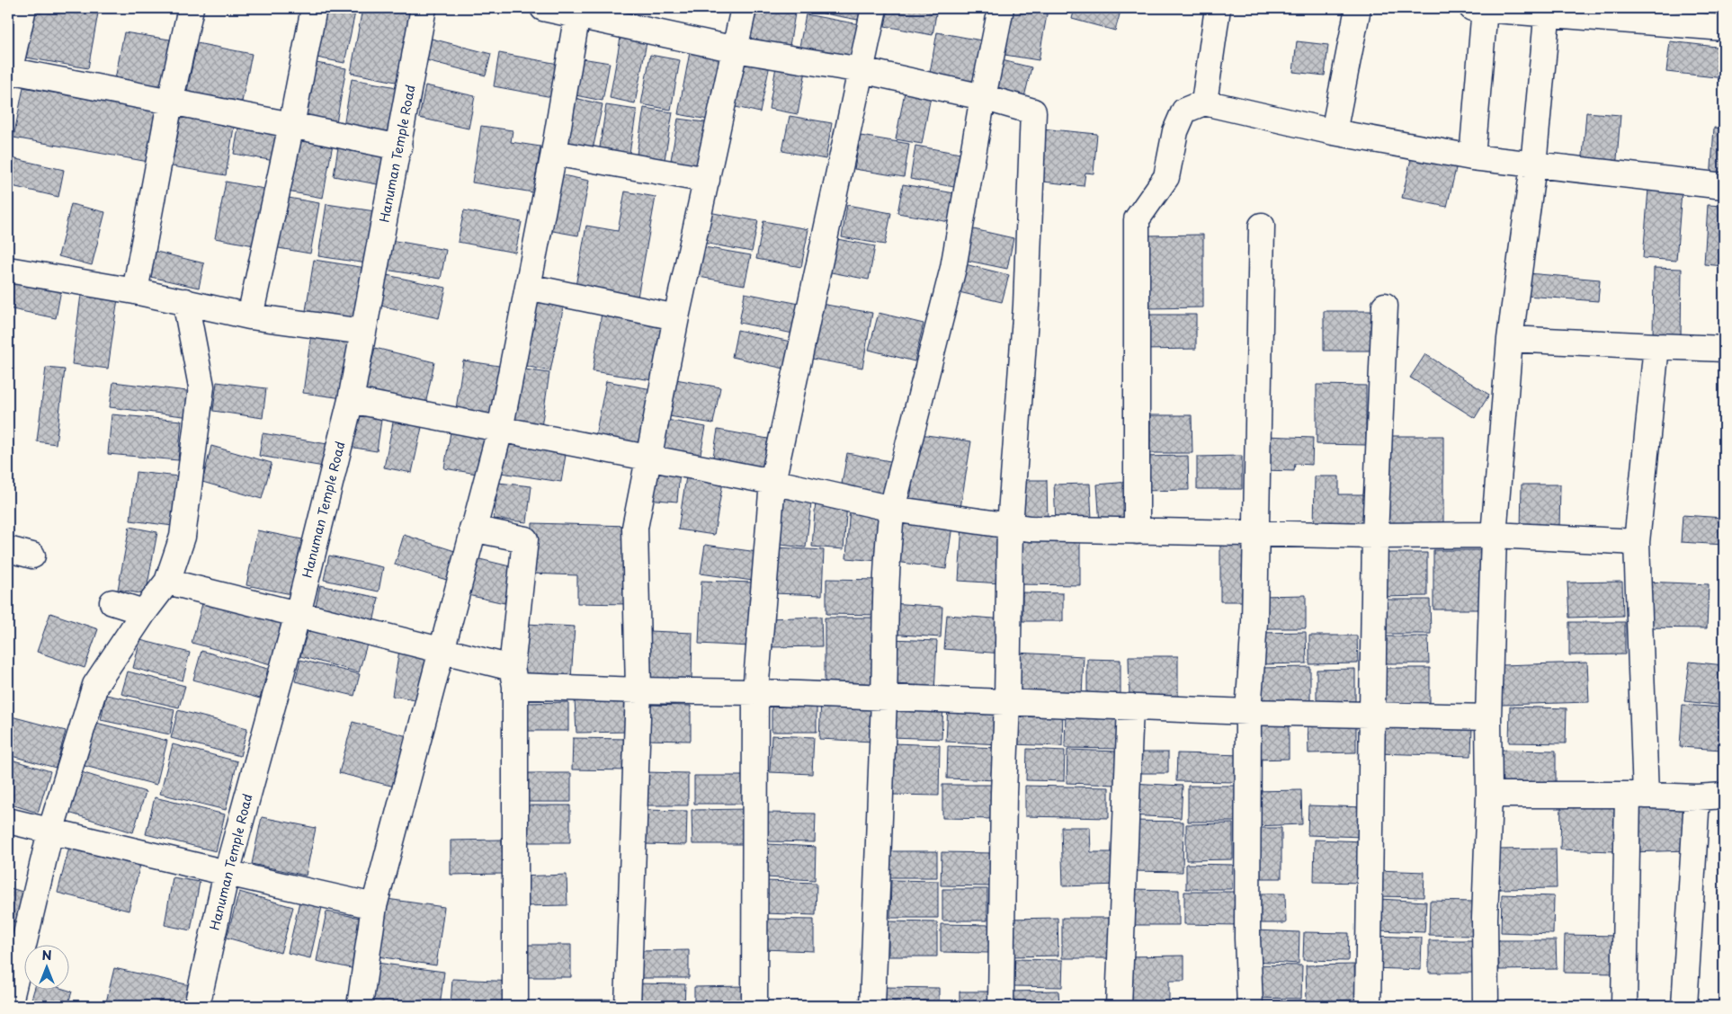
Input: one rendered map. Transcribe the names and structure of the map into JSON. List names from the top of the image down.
{
  "streets": {
    "street": ["Hanuman Temple Road"]
  },
  "north": "top"
}
